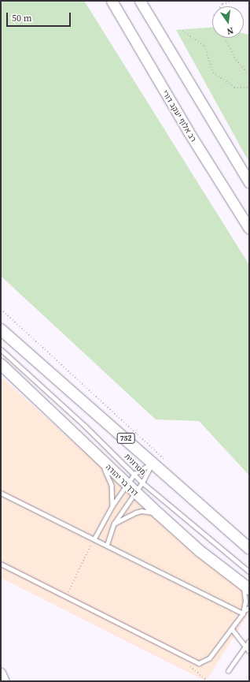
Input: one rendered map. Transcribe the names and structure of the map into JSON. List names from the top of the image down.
{
  "streets": {
    "main road": ["רב אלוף יעקב דורי", "752", "דרך בר יהודה"],
    "lane": ["מטרונית"]
  },
  "scale_bar": "50 m",
  "north": "bottom"
}
